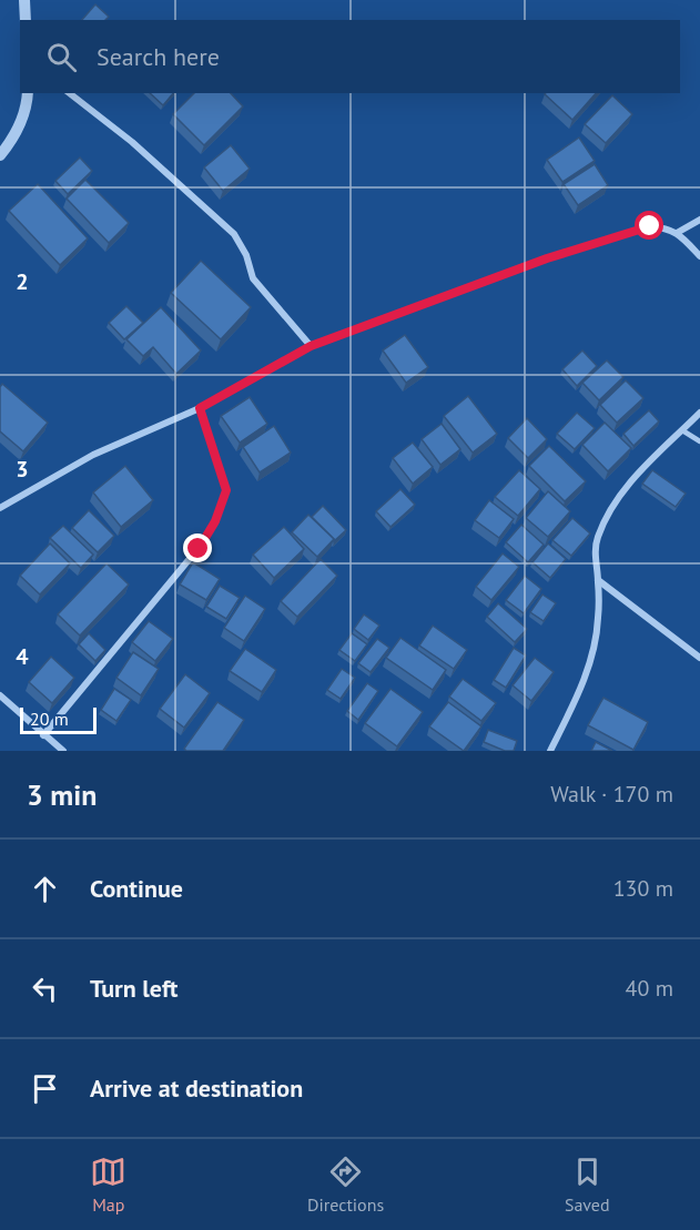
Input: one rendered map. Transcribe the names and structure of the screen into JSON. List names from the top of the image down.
{
  "scale_bar": "20 m",
  "page": {
    "search": "Search here",
    "scale": "20 m",
    "heading": ["3 min", "Walk · 170 m"],
    "list": [
      ["Continue", "130 m"],
      ["Turn left", "40 m"],
      "Arrive at destination"
    ],
    "nav": ["Map", "Directions", "Saved"]
  },
  "grid": {
    "rows": ["2", "3", "4"]
  }
}
